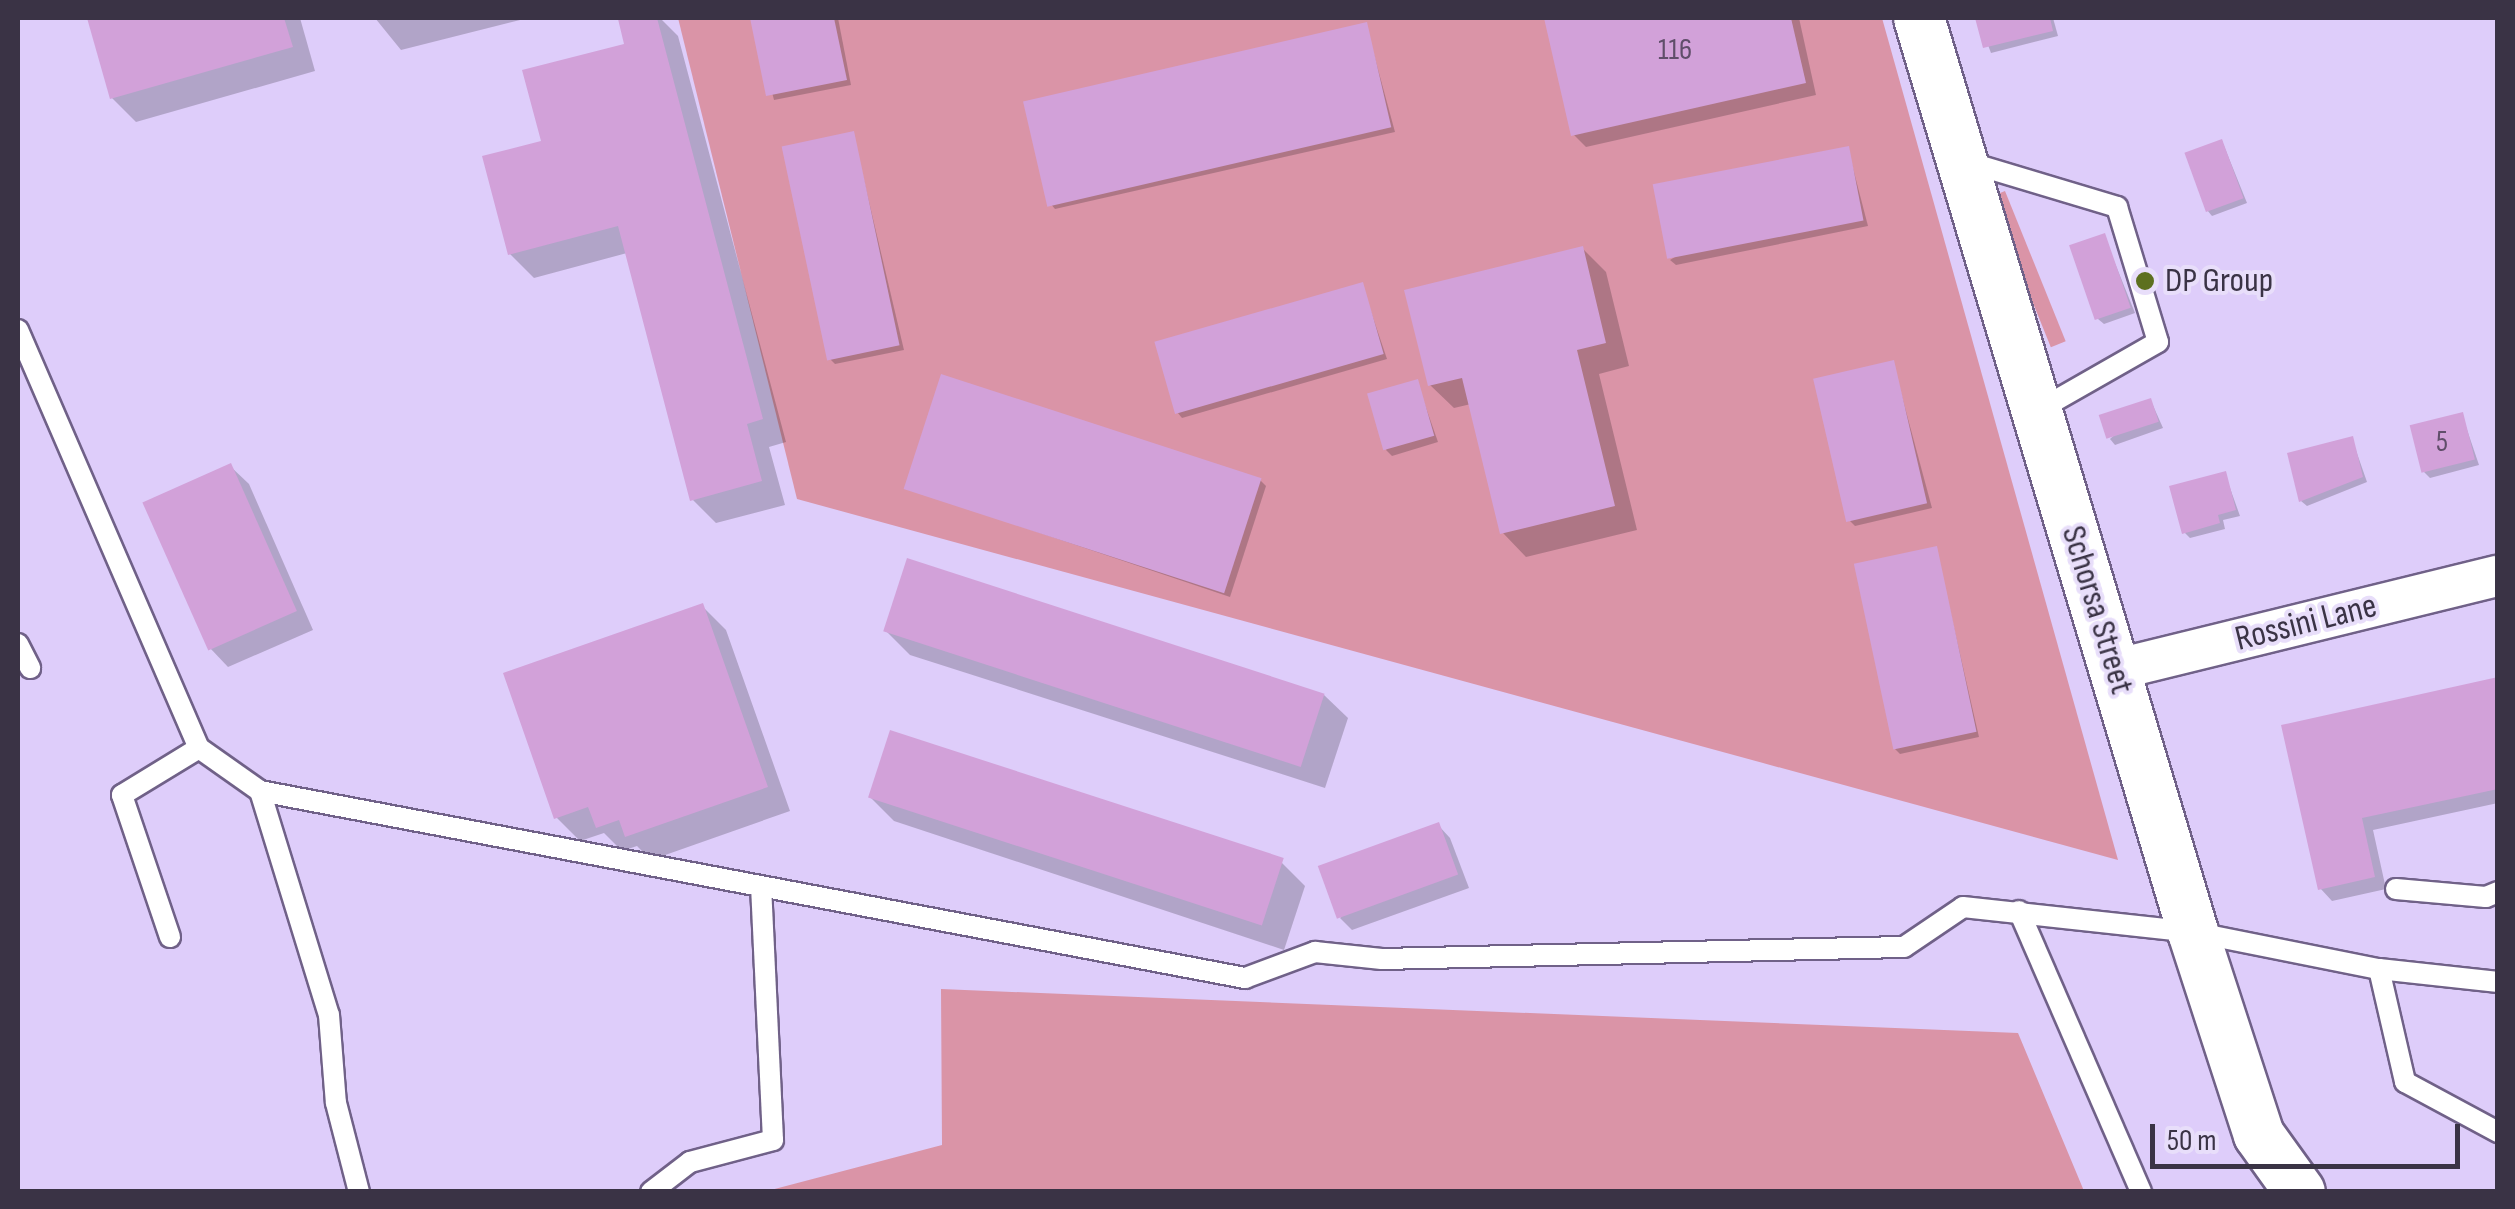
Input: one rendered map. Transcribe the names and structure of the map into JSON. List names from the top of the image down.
{
  "streets": {
    "street": ["Schorsa Street", "Rossini Lane"]
  },
  "crossings": [
    ["Schorsa Street", "Rossini Lane"]
  ],
  "places": ["DP Group"],
  "house_numbers": ["116", "5"],
  "scale_bar": "50 m"
}
